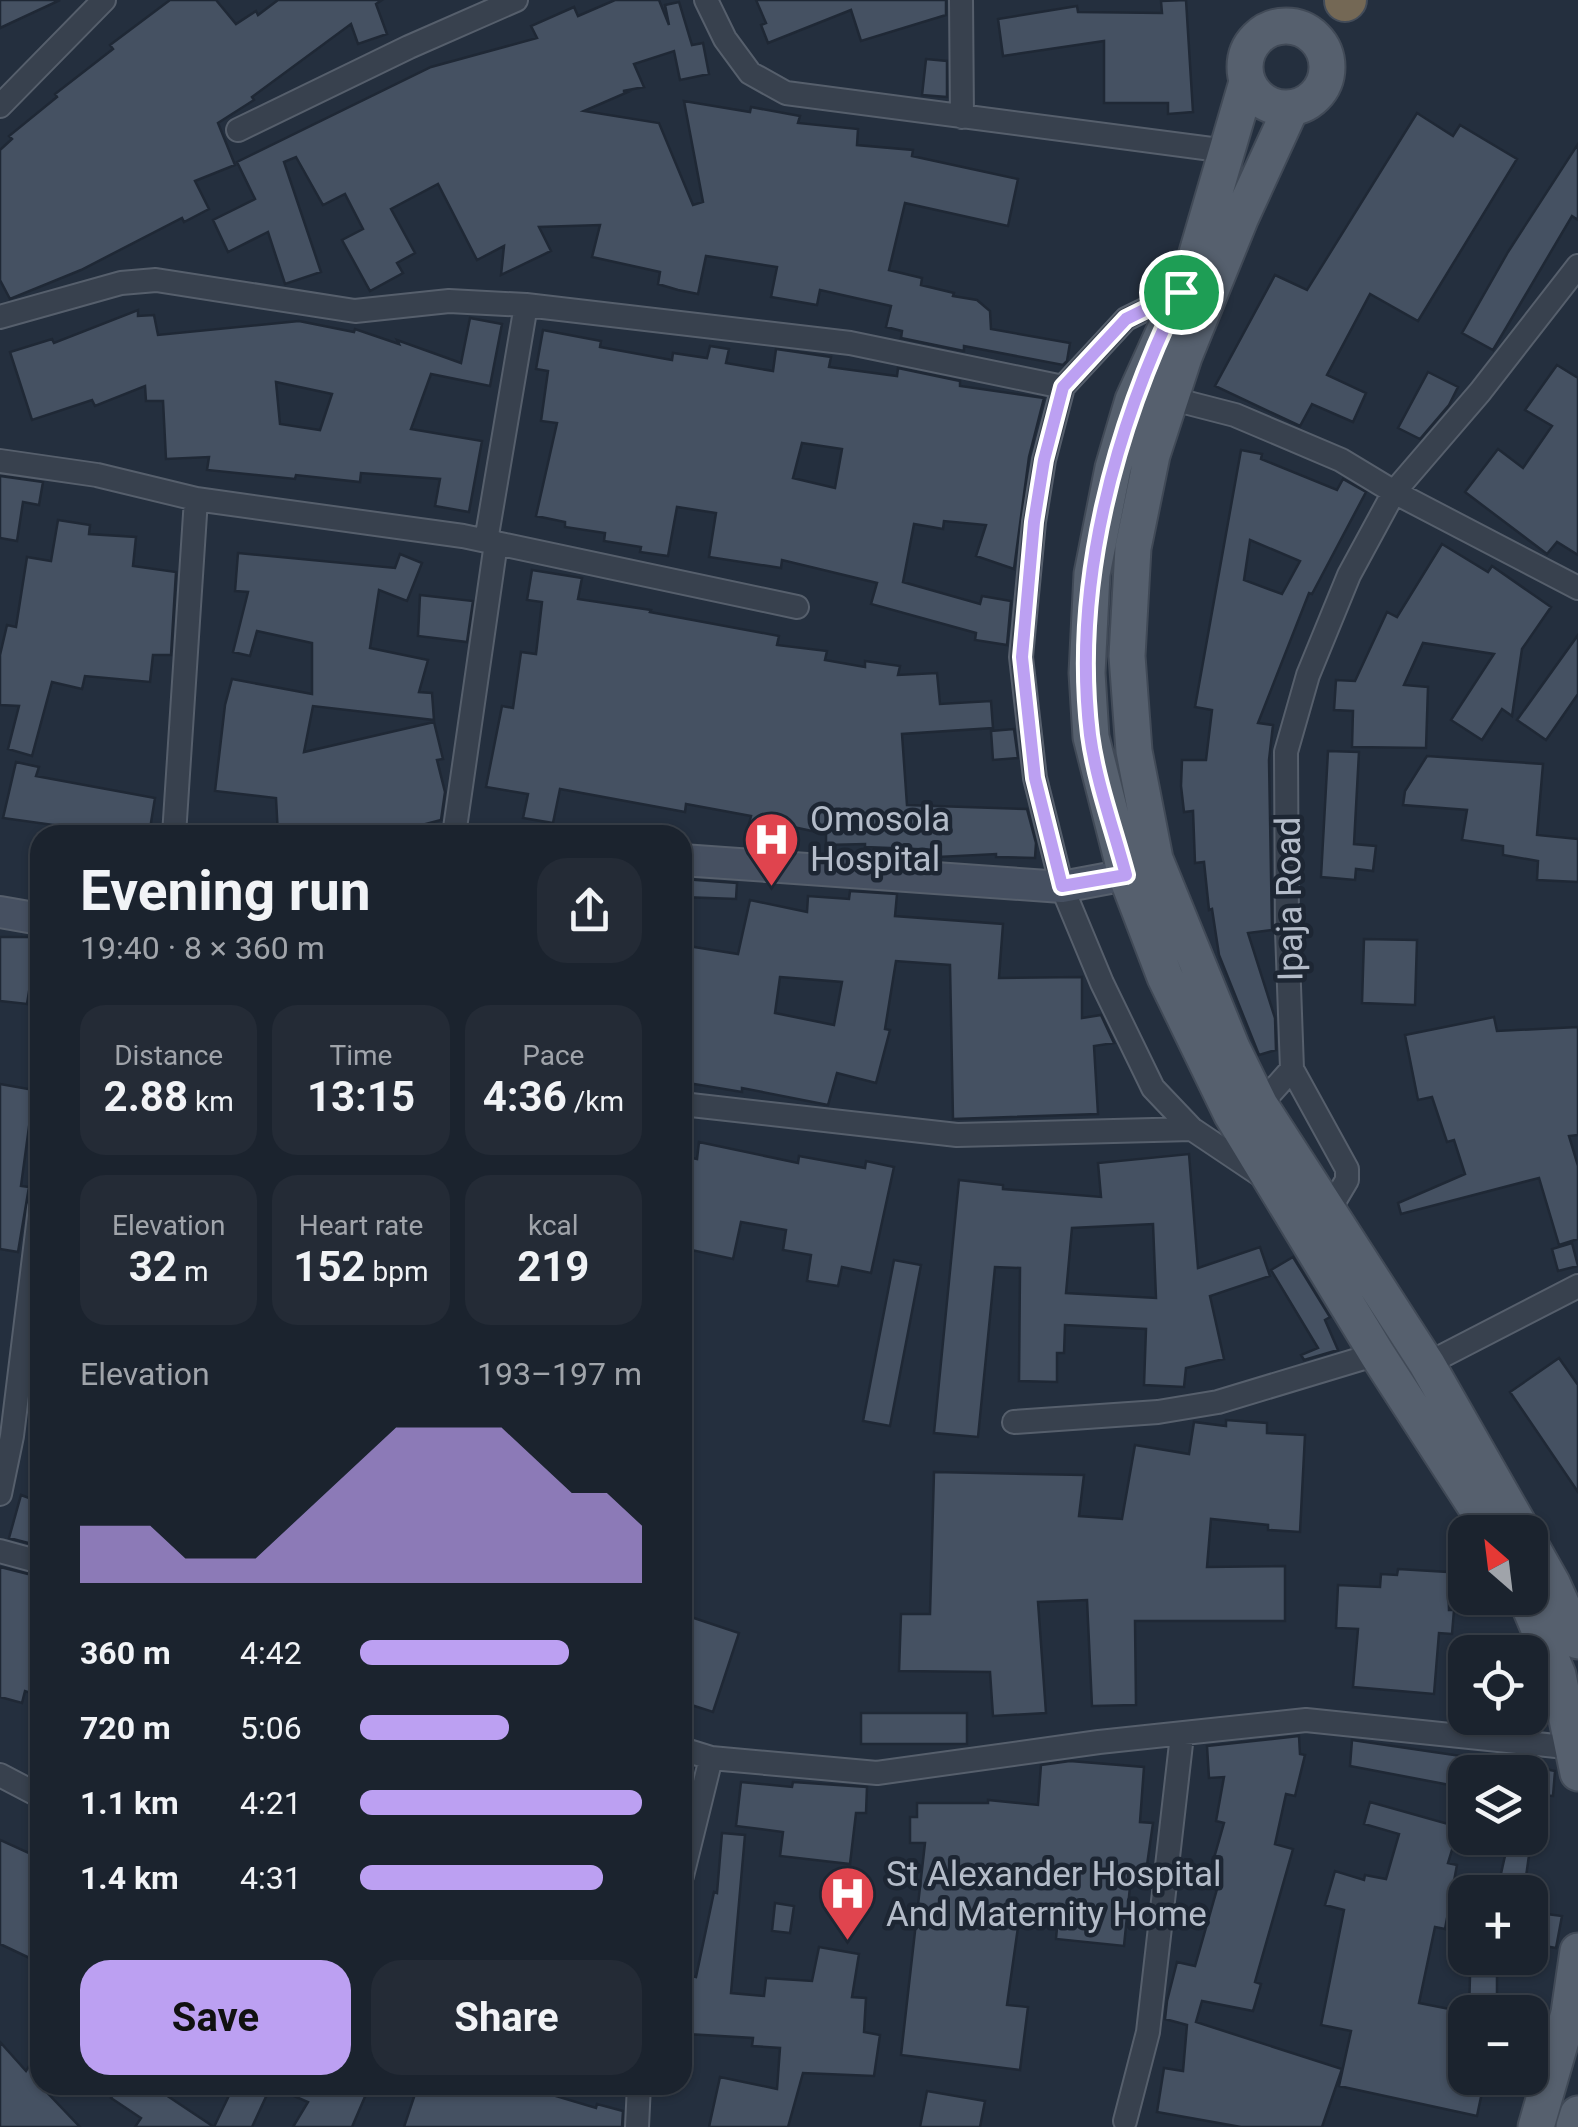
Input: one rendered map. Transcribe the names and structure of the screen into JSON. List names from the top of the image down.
{
  "streets": {
    "street": ["Ipaja Road"]
  },
  "places": {
    "hospital": ["Omosola Hospital", "St Alexander Hospital And Maternity Home"]
  },
  "north": "top left",
  "page": {
    "heading": ["Evening run", "19:40 · 8 × 360 m"],
    "stats": [
      ["Distance", "2.88 km"],
      ["Time", "13:15"],
      ["Pace", "4:36 /km"],
      ["Elevation", "32 m"],
      ["Heart rate", "152 bpm"],
      ["kcal", "219"]
    ],
    "chart": ["Elevation", "193–197 m"],
    "map_buttons": ["+", "−"],
    "list": [
      {
        "name": "360 m",
        "note": "4:42"
      },
      {
        "name": "720 m",
        "note": "5:06"
      },
      {
        "name": "1.1 km",
        "note": "4:21"
      },
      {
        "name": "1.4 km",
        "note": "4:31"
      }
    ],
    "buttons": ["Save", "Share"]
  }
}
